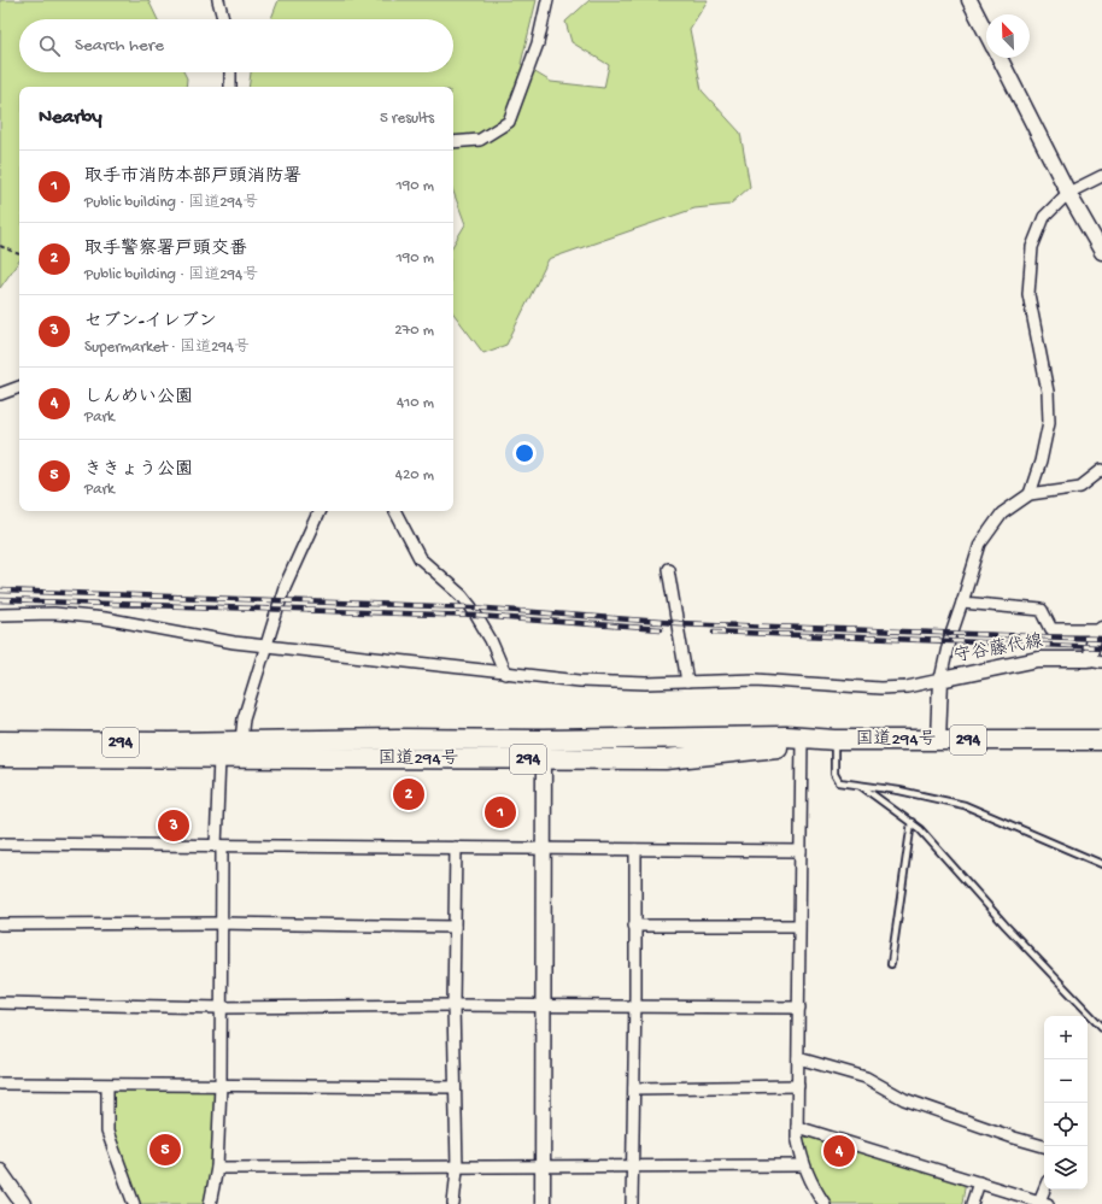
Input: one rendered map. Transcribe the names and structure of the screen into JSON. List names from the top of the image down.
{
  "streets": {
    "highway": ["国道294号", "294"],
    "main road": ["守谷藤代線"]
  },
  "crossings": [
    ["守谷藤代線", "国道294号"]
  ],
  "north": "top left",
  "page": {
    "search": "Search here",
    "heading": ["Nearby", "5 results"],
    "list": [
      {
        "mark": "1",
        "name": "取手市消防本部戸頭消防署",
        "note": "Public building · 国道294号",
        "value": "190 m"
      },
      {
        "mark": "2",
        "name": "取手警察署戸頭交番",
        "note": "Public building · 国道294号",
        "value": "190 m"
      },
      {
        "mark": "3",
        "name": "セブン-イレブン",
        "note": "Supermarket · 国道294号",
        "value": "270 m"
      },
      {
        "mark": "4",
        "name": "しんめい公園",
        "note": "Park",
        "value": "410 m"
      },
      {
        "mark": "5",
        "name": "ききょう公園",
        "note": "Park",
        "value": "420 m"
      }
    ],
    "pins": [
      "2",
      "1",
      "3",
      "5",
      "4"
    ],
    "map_buttons": ["+", "−"]
  }
}
